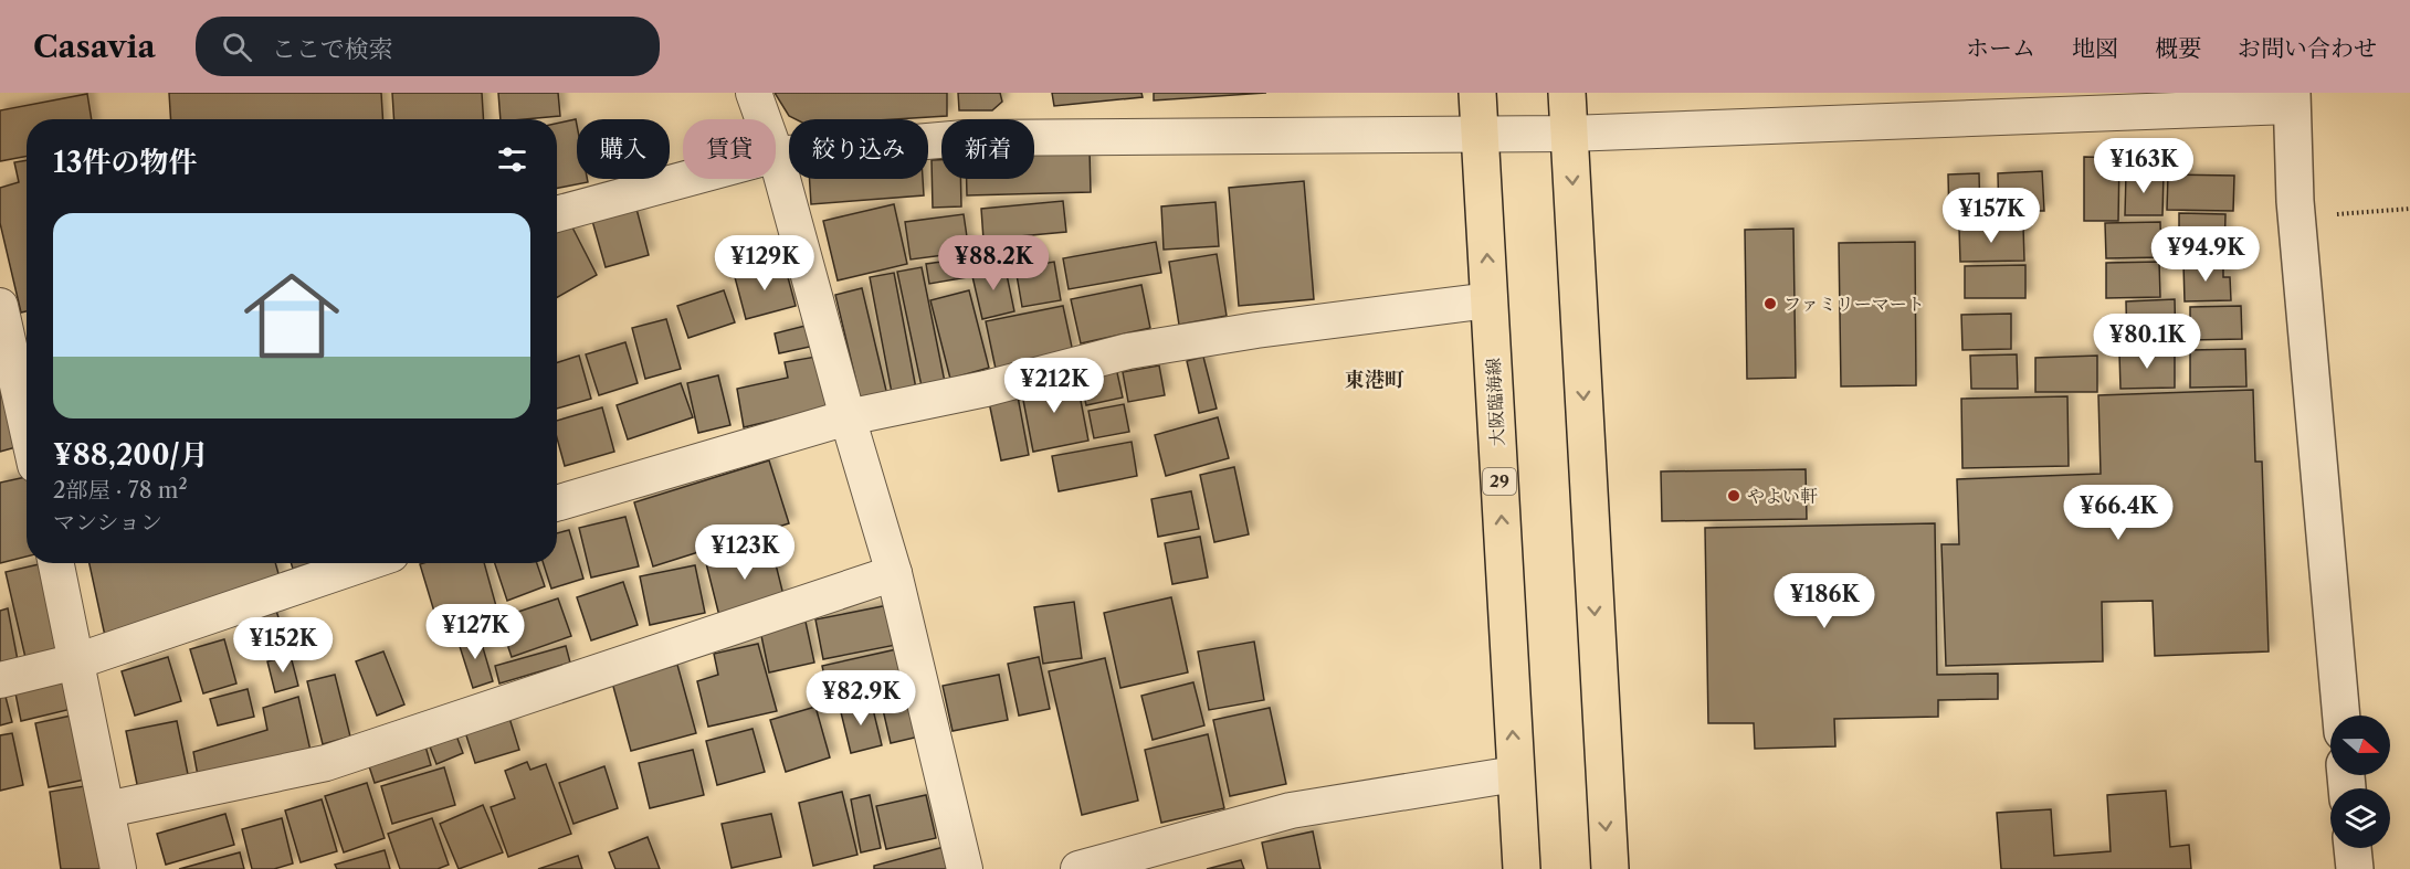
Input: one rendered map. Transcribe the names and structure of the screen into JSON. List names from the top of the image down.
{
  "streets": {
    "main road": ["大阪臨海線", "29"]
  },
  "districts": ["東港町"],
  "places": ["ファミリーマート", "やよい軒"],
  "north": "right",
  "page": {
    "header": "Casavia",
    "search": "ここで検索",
    "nav": [
      "ホーム",
      "地図",
      "概要",
      "お問い合わせ"
    ],
    "chip": [
      "購入",
      "賃貸",
      "絞り込み",
      "新着"
    ],
    "heading": "13件の物件",
    "price": [
      "¥163K",
      "¥157K",
      "¥94.9K",
      "¥129K",
      "¥88.2K",
      "¥80.1K",
      "¥212K",
      "¥66.4K",
      "¥123K",
      "¥186K",
      "¥127K",
      "¥152K",
      "¥82.9K"
    ],
    "list": [
      {
        "name": "¥88,200/月",
        "note": "2部屋 · 78 m² · マンション"
      }
    ]
  }
}
